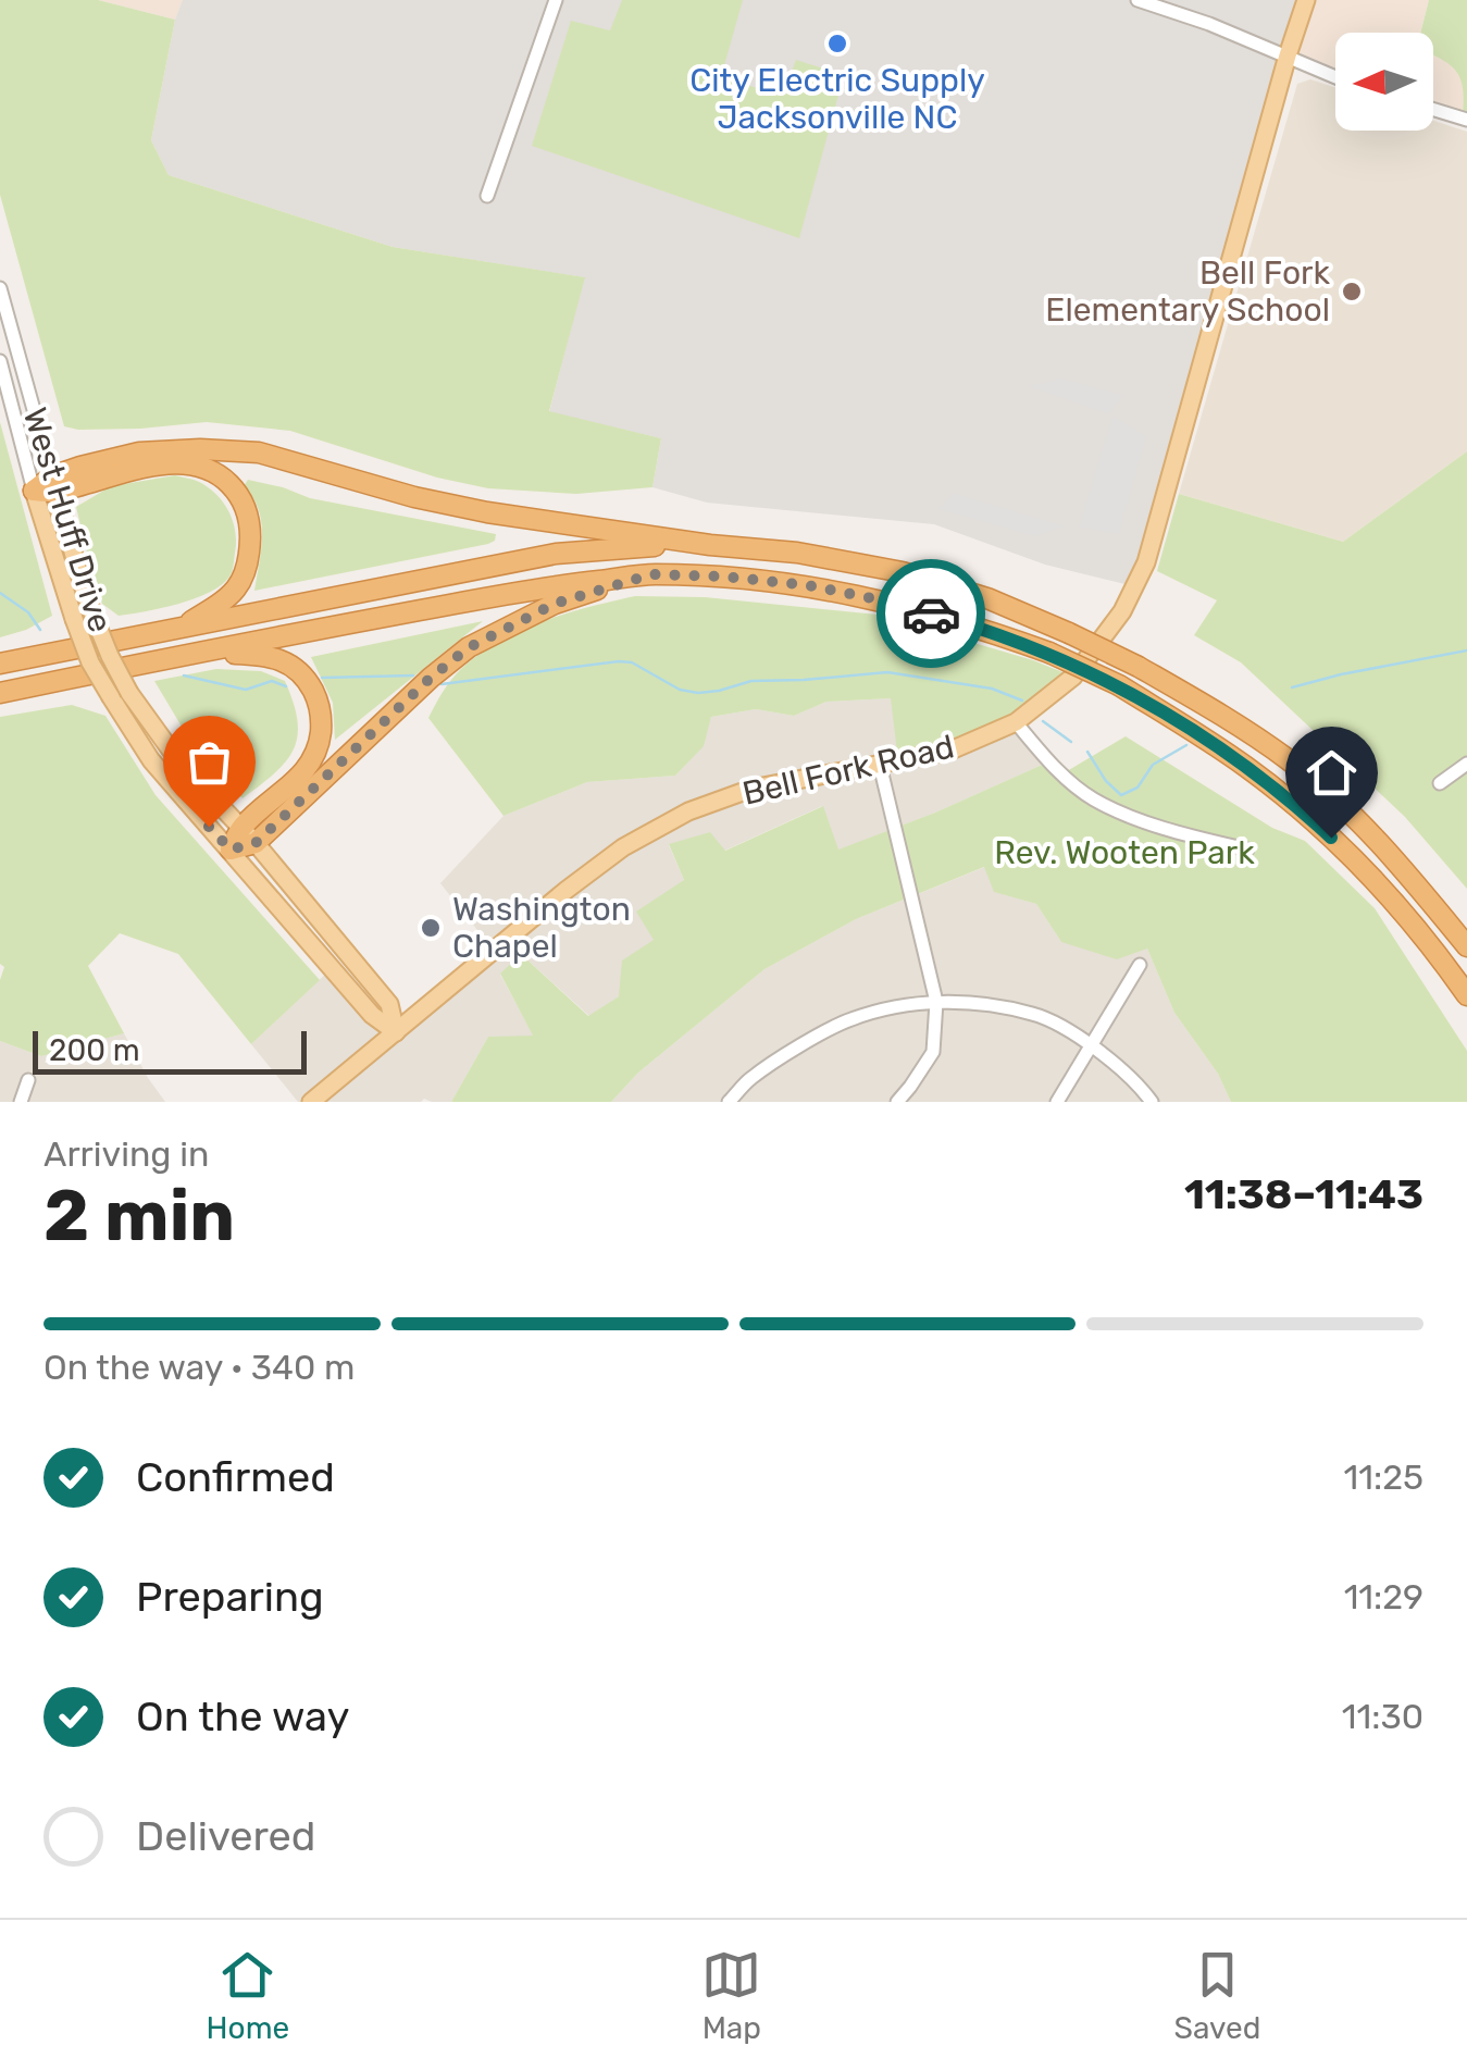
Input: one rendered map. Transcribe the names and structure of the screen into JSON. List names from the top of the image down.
{
  "streets": {
    "main road": ["West Huff Drive", "Bell Fork Road"]
  },
  "crossings": [
    ["West Huff Drive", "Bell Fork Road"]
  ],
  "parks": ["Rev. Wooten Park"],
  "places": ["City Electric Supply Jacksonville NC", "Bell Fork Elementary School", "Washington Chapel"],
  "scale_bar": "200 m",
  "north": "left",
  "page": {
    "scale": "200 m",
    "heading": ["2 min", "Arriving in", "11:38–11:43"],
    "bar": "On the way · 340 m",
    "list": [
      ["Confirmed", "11:25"],
      ["Preparing", "11:29"],
      ["On the way", "11:30"],
      "Delivered"
    ],
    "tabs": ["Home", "Map", "Saved"]
  }
}
